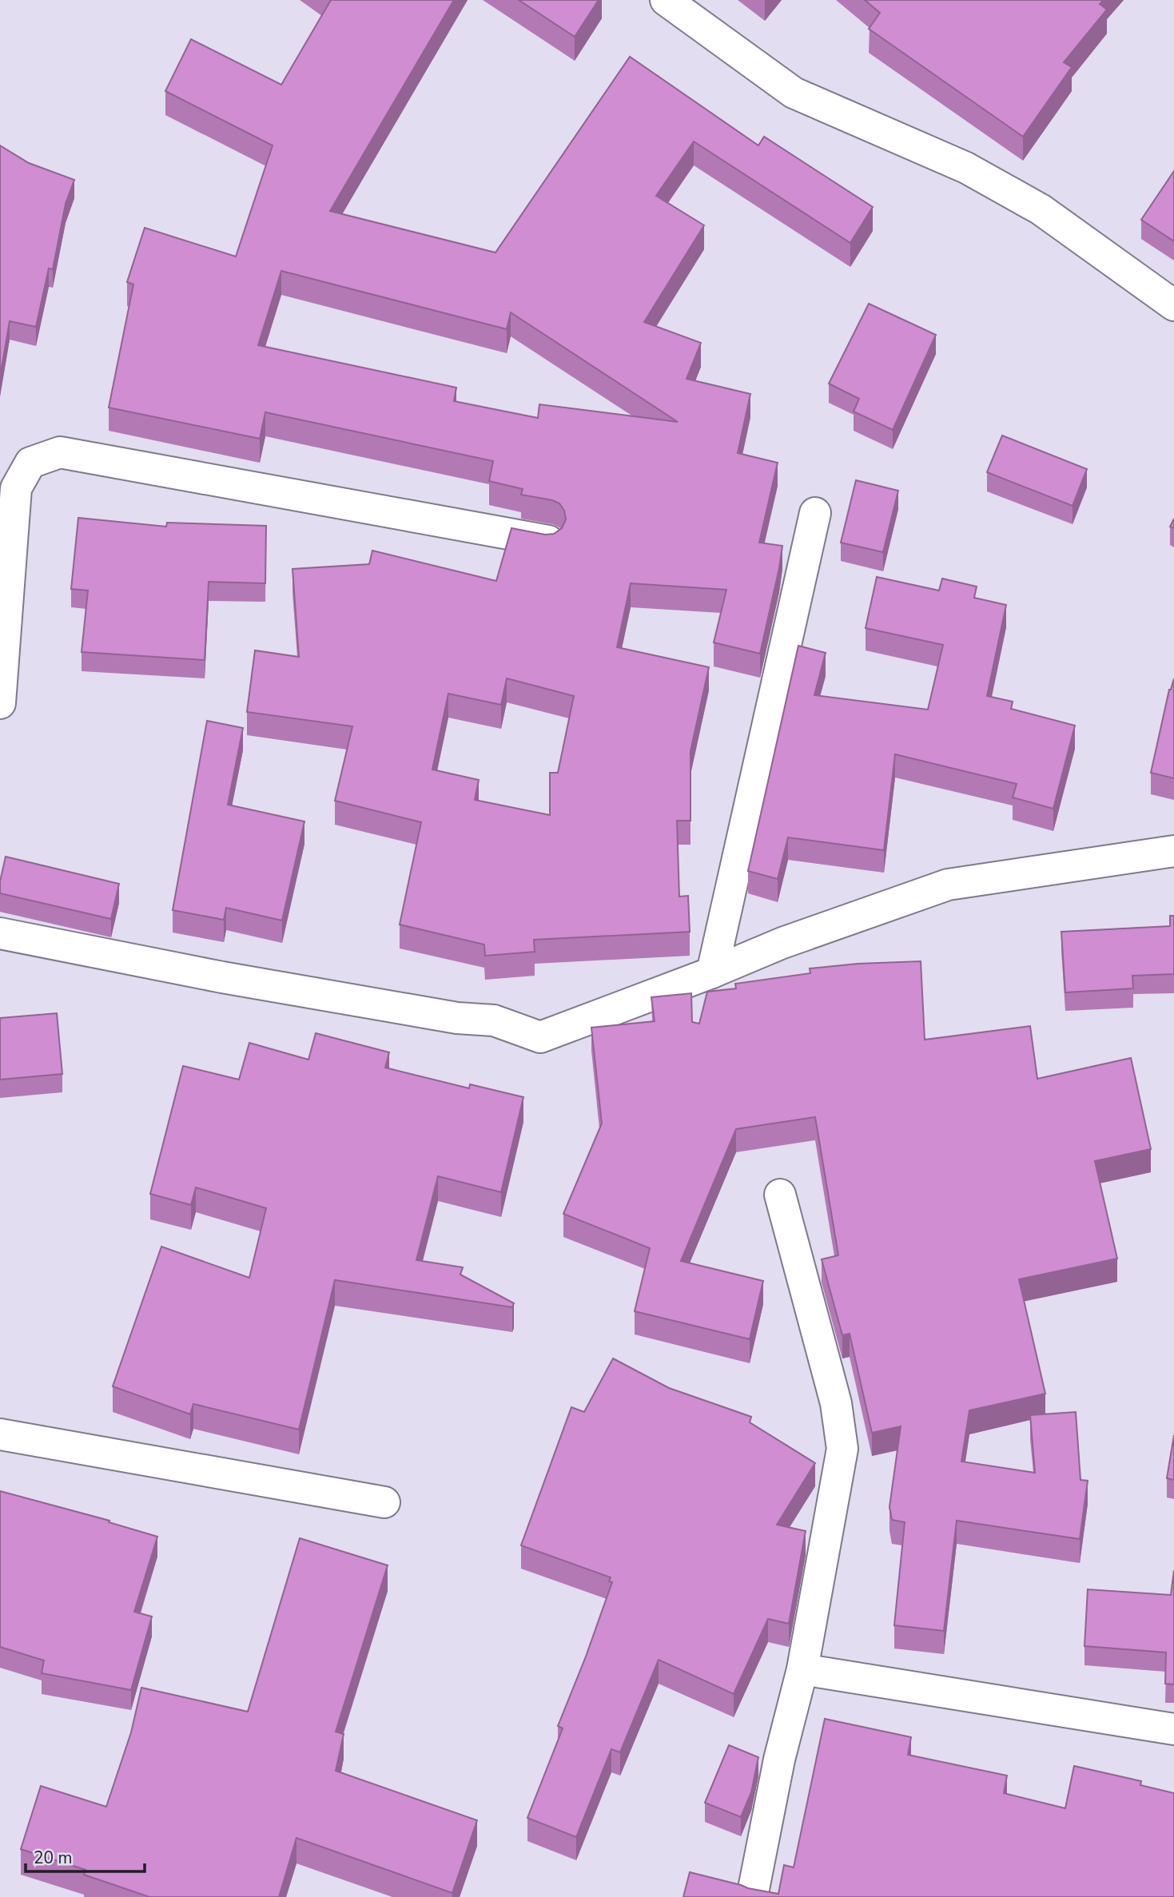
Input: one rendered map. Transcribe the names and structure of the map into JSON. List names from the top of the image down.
{
  "scale_bar": "20 m"
}
